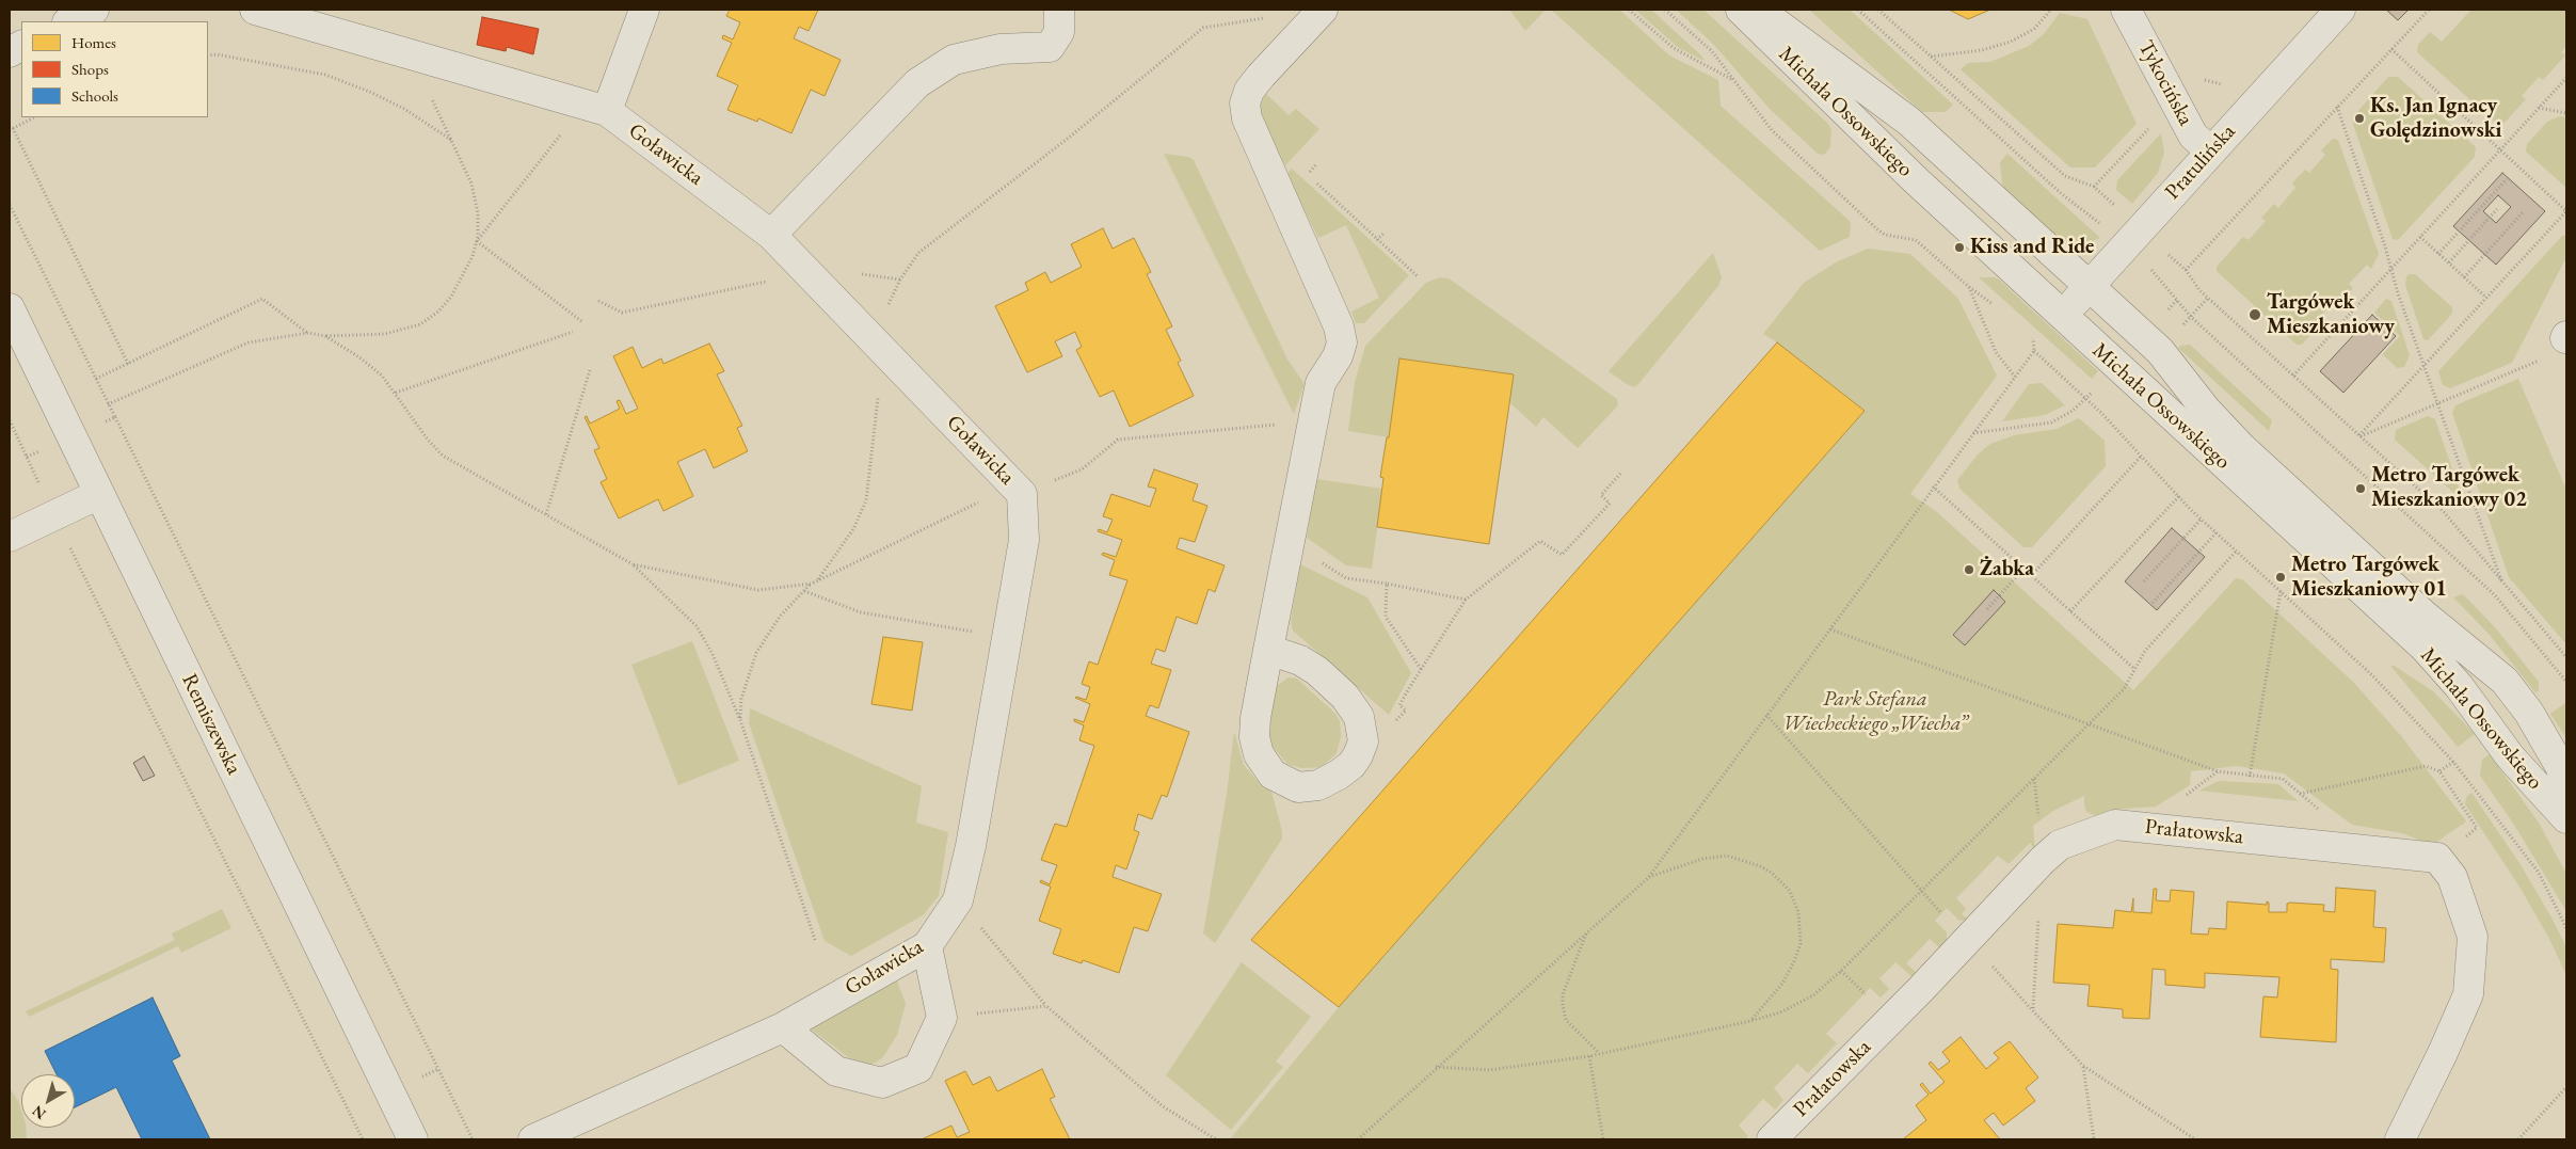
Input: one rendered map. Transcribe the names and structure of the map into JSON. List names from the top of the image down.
{
  "streets": {
    "street": [
      "Tykocińska",
      "Michała Ossowskiego",
      "Goławicka",
      "Pratulińska",
      "Remiszewska",
      "Prałatowska"
    ]
  },
  "crossings": [
    ["Tykocińska", "Pratulińska"],
    ["Michała Ossowskiego", "Pratulińska"]
  ],
  "parks": ["Park Stefana Wiecheckiego „Wiecha”"],
  "places": [
    "Ks. Jan Ignacy Golędzinowski",
    "Kiss and Ride",
    "Targówek Mieszkaniowy",
    "Metro Targówek Mieszkaniowy 02",
    "Żabka",
    "Metro Targówek Mieszkaniowy 01"
  ],
  "legend": ["Homes", "Shops", "Schools"],
  "north": "bottom left"
}
